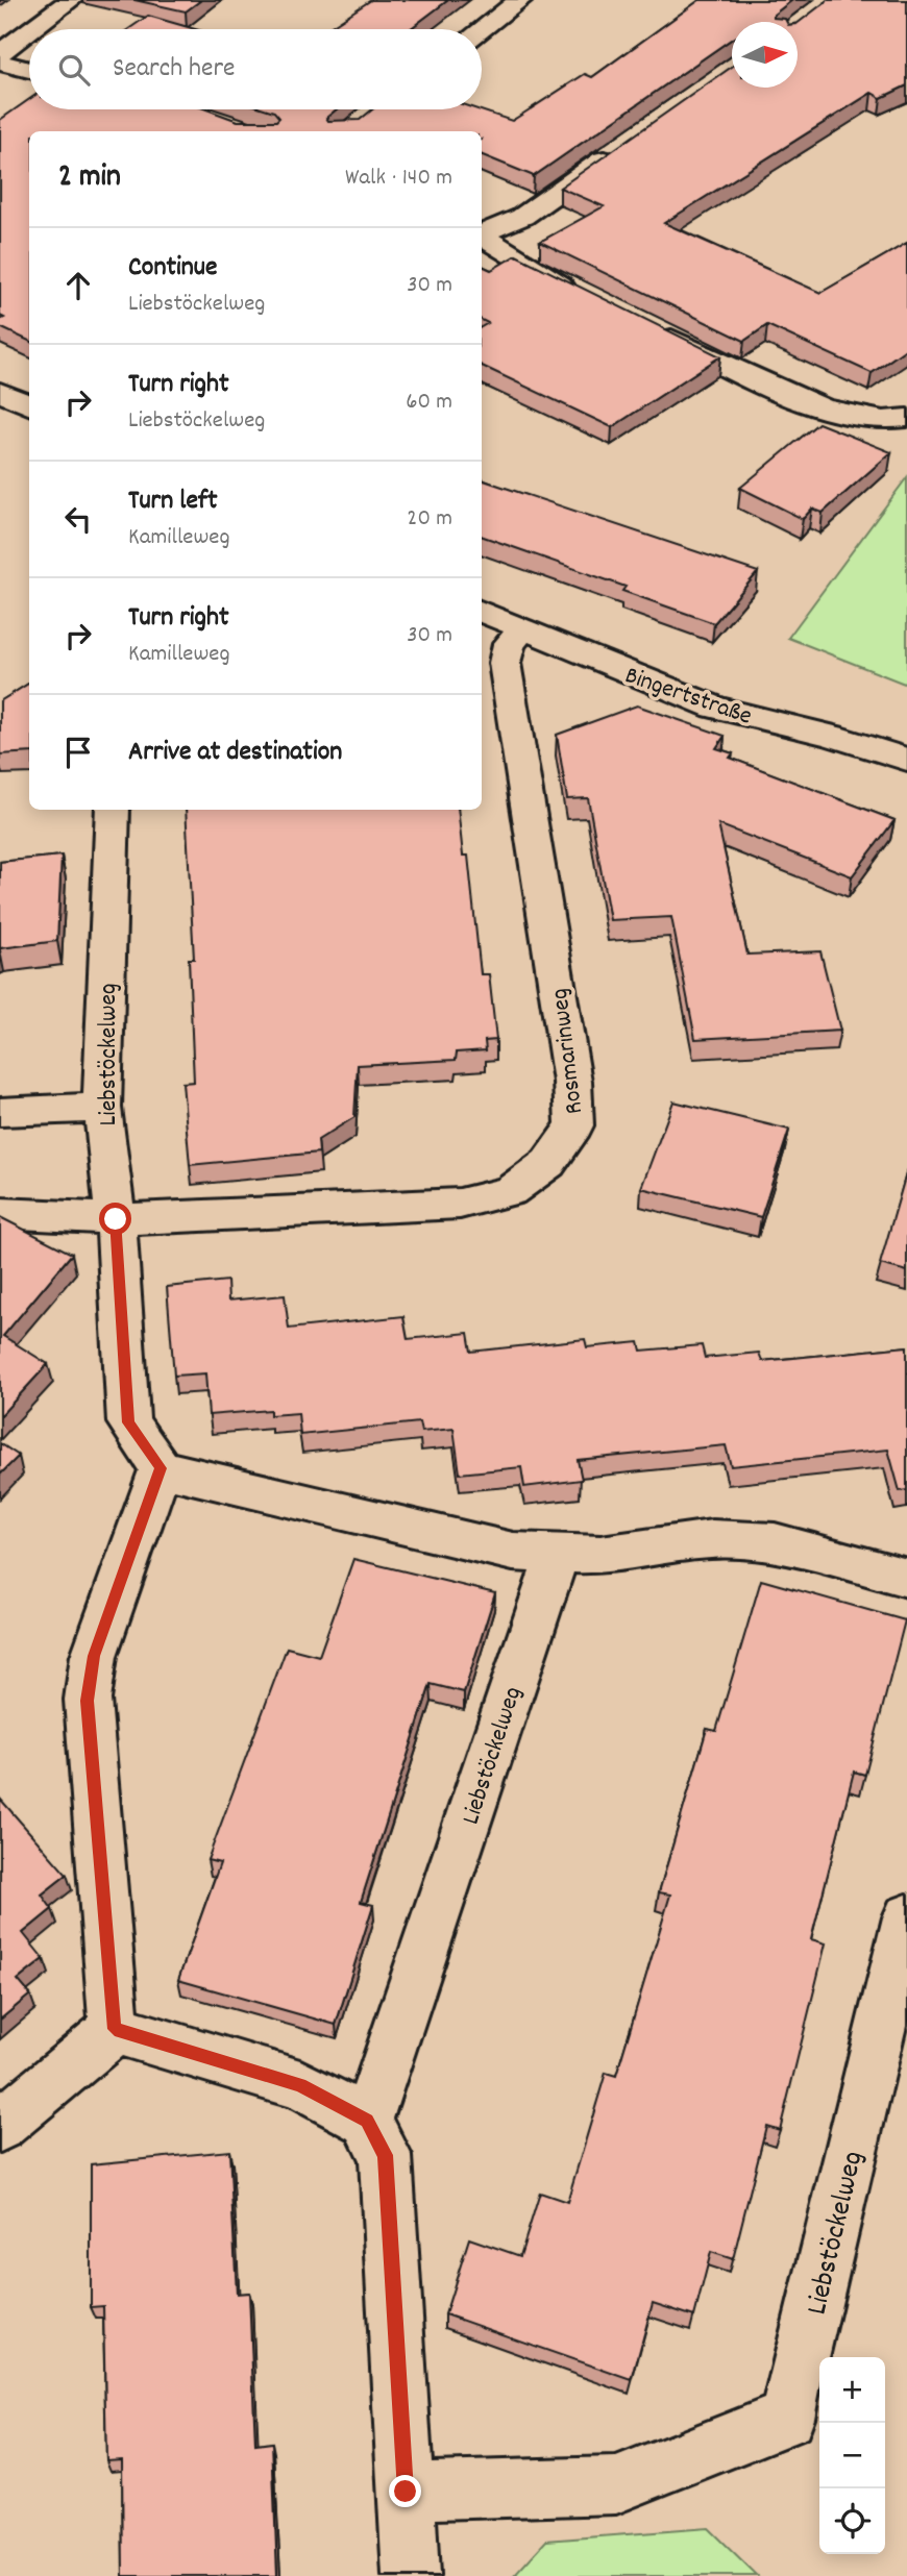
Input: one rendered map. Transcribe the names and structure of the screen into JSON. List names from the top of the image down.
{
  "streets": {
    "street": ["Bingertstraße", "Rosmarinweg", "Liebstöckelweg"]
  },
  "crossings": [
    ["Bingertstraße", "Rosmarinweg"],
    ["Rosmarinweg", "Liebstöckelweg"]
  ],
  "north": "right",
  "page": {
    "search": "Search here",
    "heading": ["2 min", "Walk · 140 m"],
    "list": [
      ["Continue", "Liebstöckelweg", "30 m"],
      ["Turn right", "Liebstöckelweg", "60 m"],
      ["Turn left", "Kamilleweg", "20 m"],
      ["Turn right", "Kamilleweg", "30 m"],
      "Arrive at destination"
    ],
    "map_buttons": ["+", "−"]
  }
}
